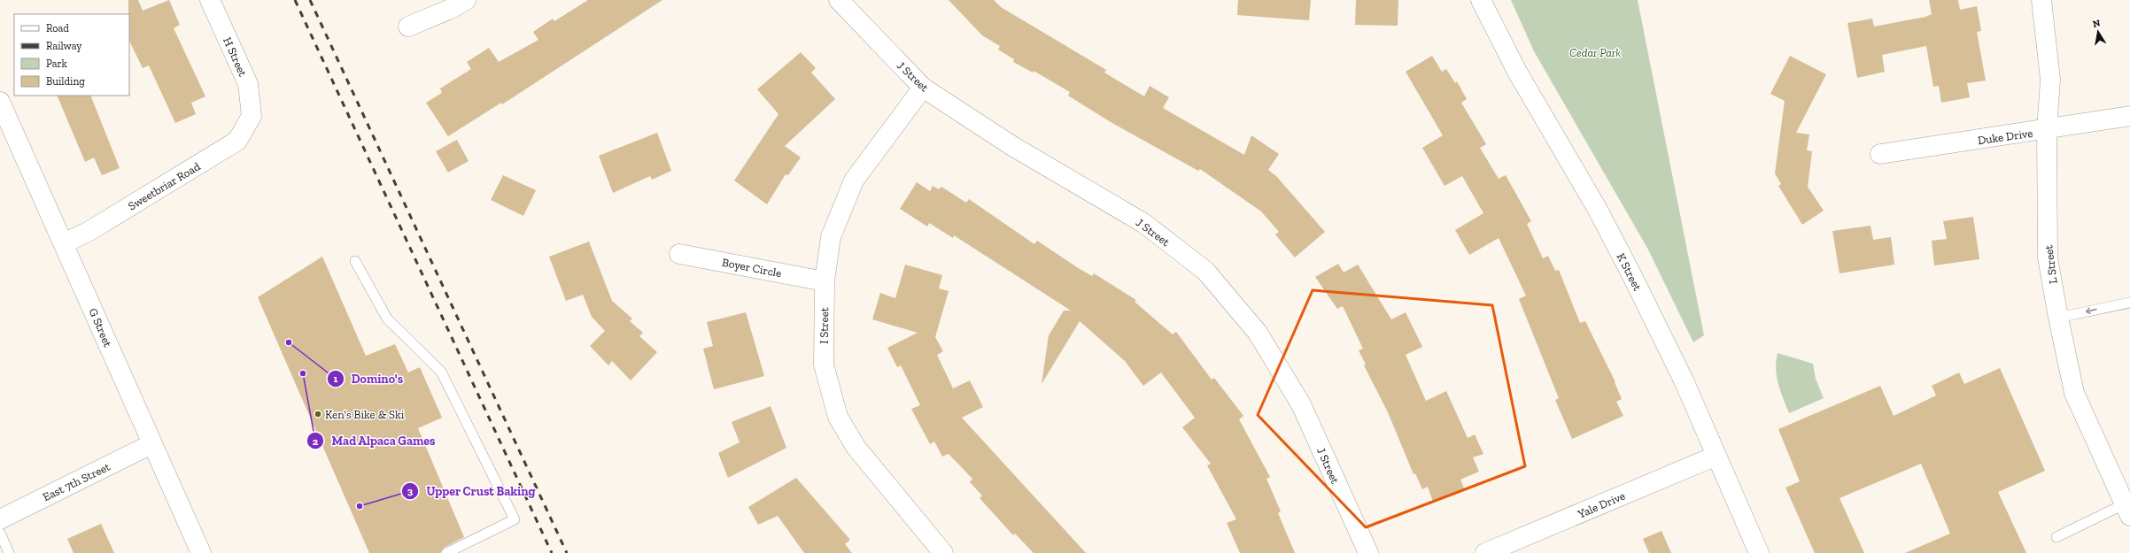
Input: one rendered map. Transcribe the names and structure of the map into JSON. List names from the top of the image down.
{
  "streets": {
    "street": [
      "H Street",
      "J Street",
      "Duke Drive",
      "Sweetbriar Road",
      "L Street",
      "Boyer Circle",
      "K Street",
      "I Street",
      "G Street",
      "East 7th Street",
      "Yale Drive"
    ]
  },
  "crossings": [
    ["H Street", "Sweetbriar Road"],
    ["J Street", "I Street"],
    ["Duke Drive", "L Street"],
    ["Sweetbriar Road", "G Street"],
    ["Boyer Circle", "I Street"],
    ["K Street", "Yale Drive"],
    ["G Street", "East 7th Street"]
  ],
  "parks": ["Cedar Park"],
  "places": [
    "Domino's",
    "Mad Alpaca Games",
    "Ken's Bike & Ski",
    "Upper Crust Baking"
  ],
  "legend": [
    "Road",
    "Railway",
    "Park",
    "Building"
  ],
  "north": "top"
}
